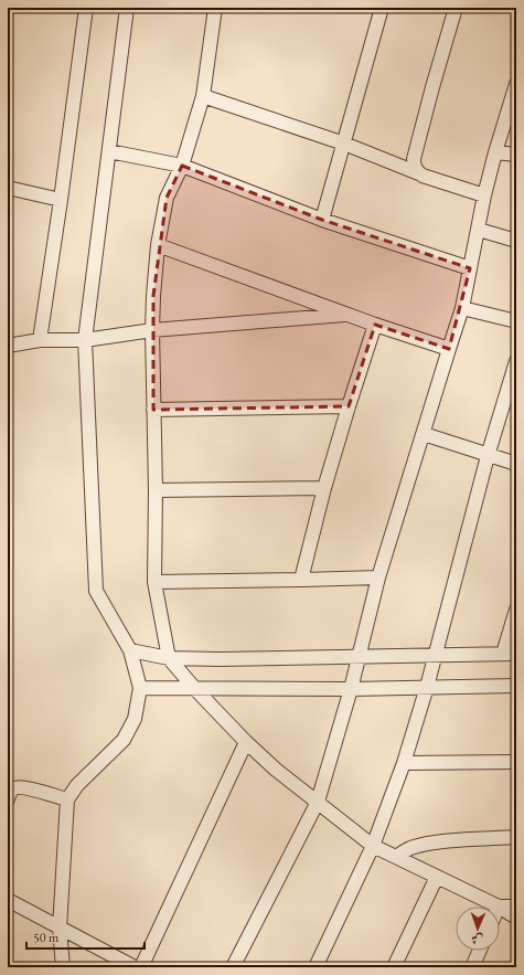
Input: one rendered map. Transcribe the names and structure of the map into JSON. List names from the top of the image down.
{
  "scale_bar": "50 m",
  "north": "bottom"
}
